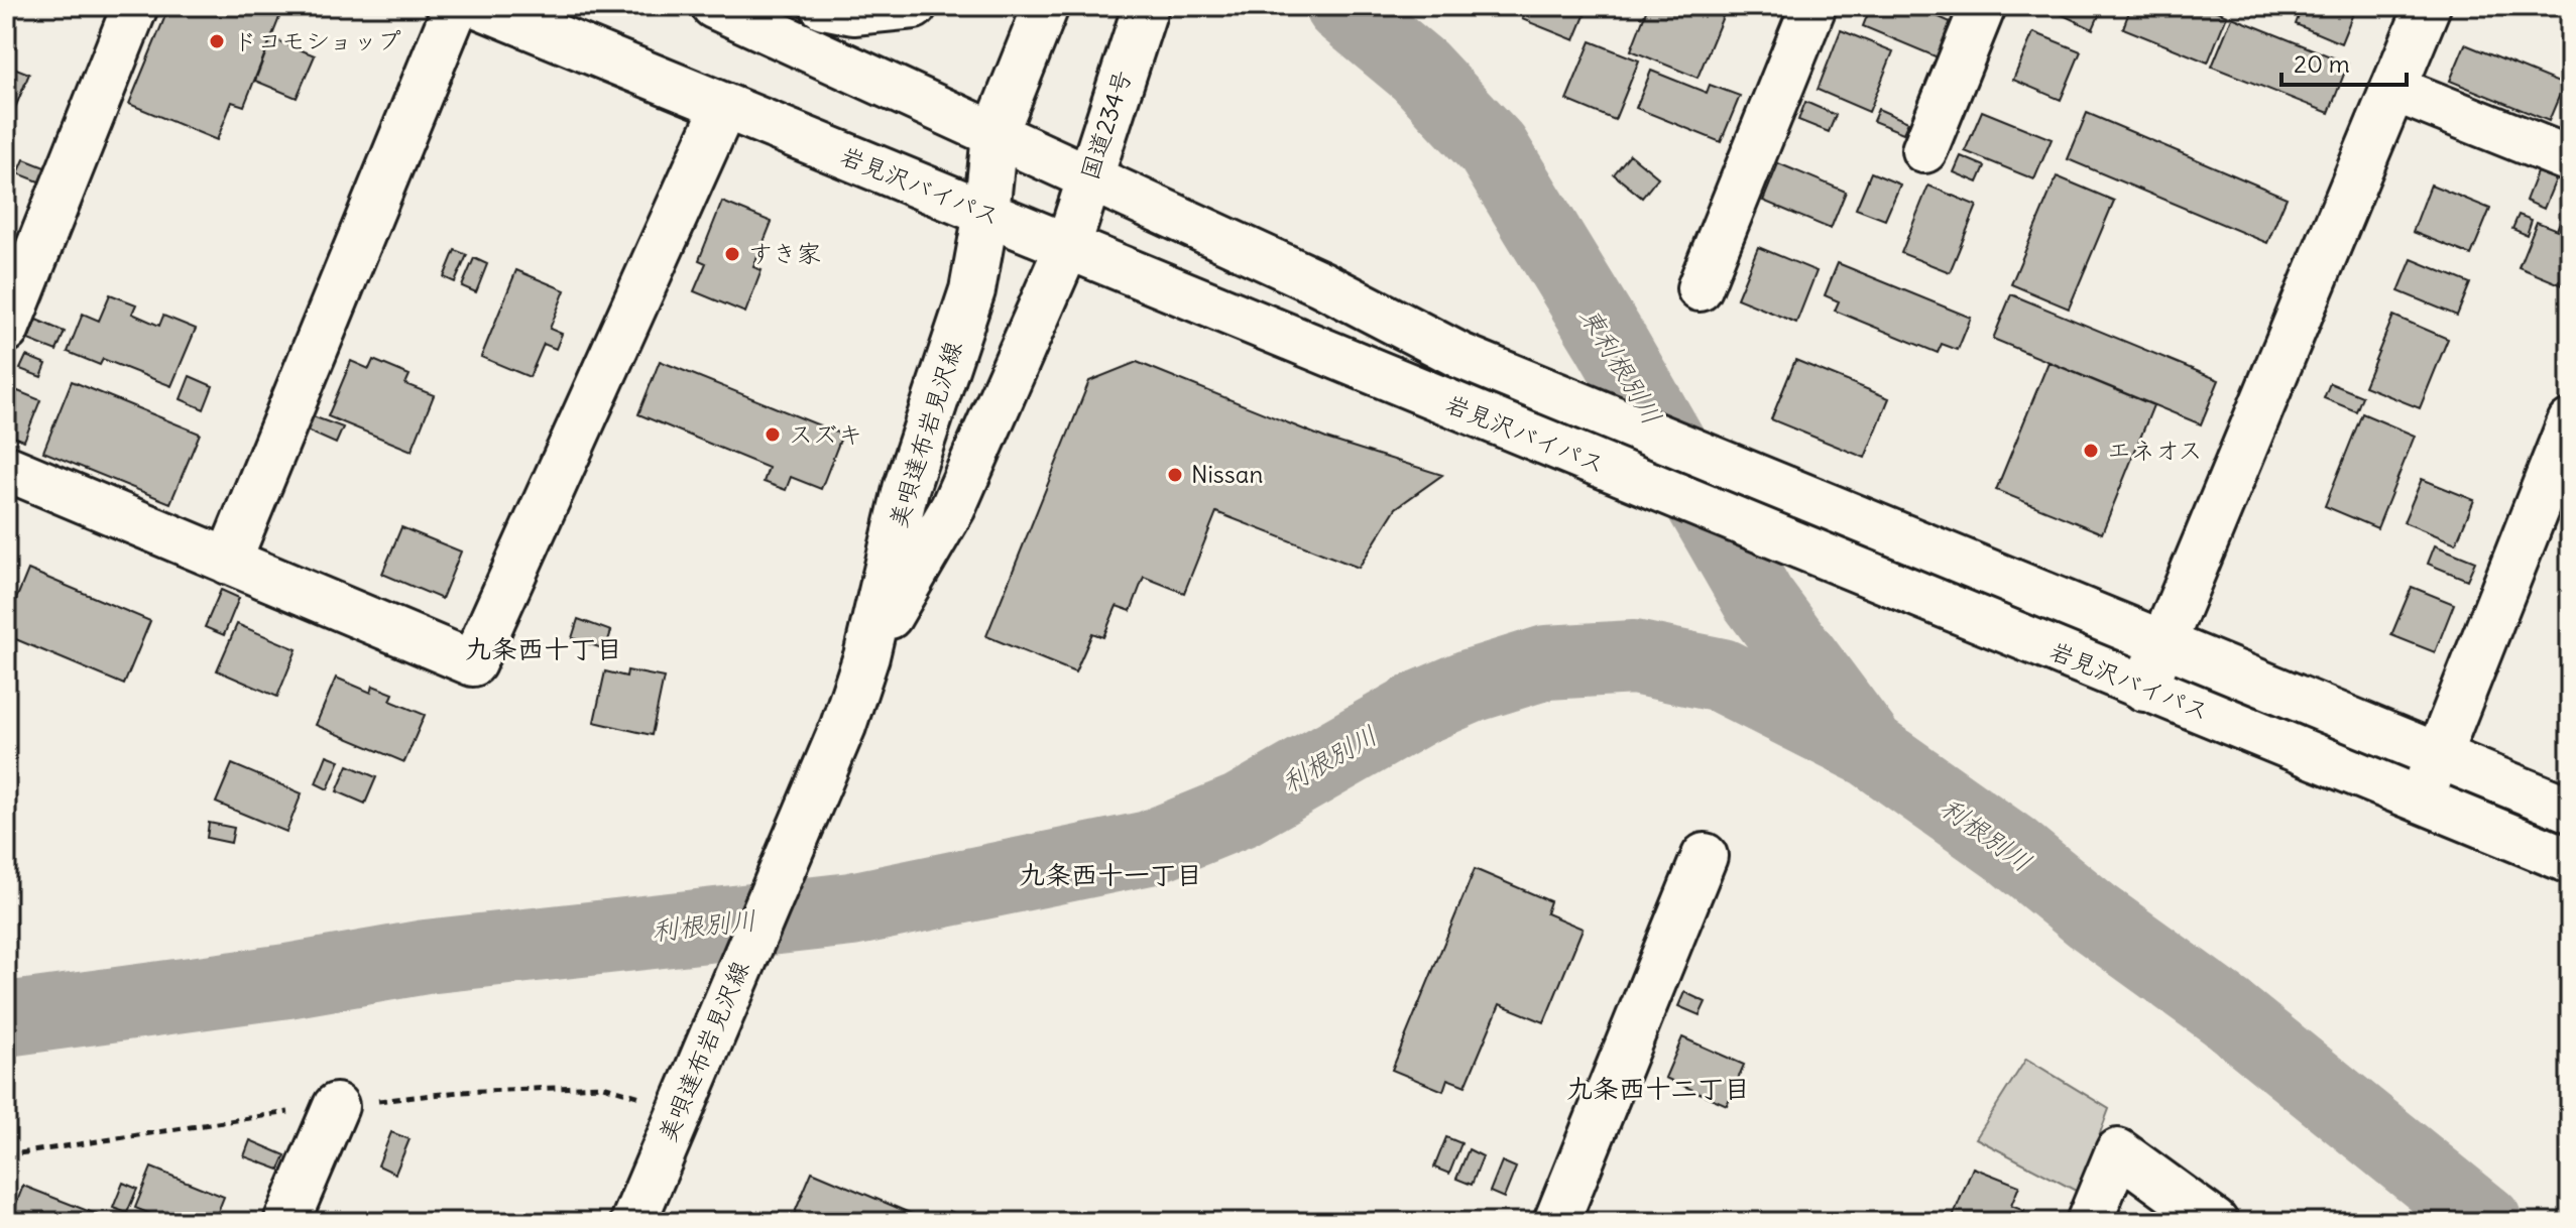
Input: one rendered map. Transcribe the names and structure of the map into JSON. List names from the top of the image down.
{
  "streets": {
    "main road": ["国道234号", "岩見沢バイパス", "美唄達布岩見沢線"]
  },
  "crossings": [
    ["国道234号", "岩見沢バイパス"],
    ["国道234号", "美唄達布岩見沢線"],
    ["岩見沢バイパス", "美唄達布岩見沢線"]
  ],
  "districts": ["九条西十丁目", "九条西十一丁目", "九条西十二丁目"],
  "water": ["東利根別川", "利根別川"],
  "places": [
    "ドコモショップ",
    "すき家",
    "スズキ",
    "エネオス",
    "Nissan"
  ],
  "scale_bar": "20 m"
}
